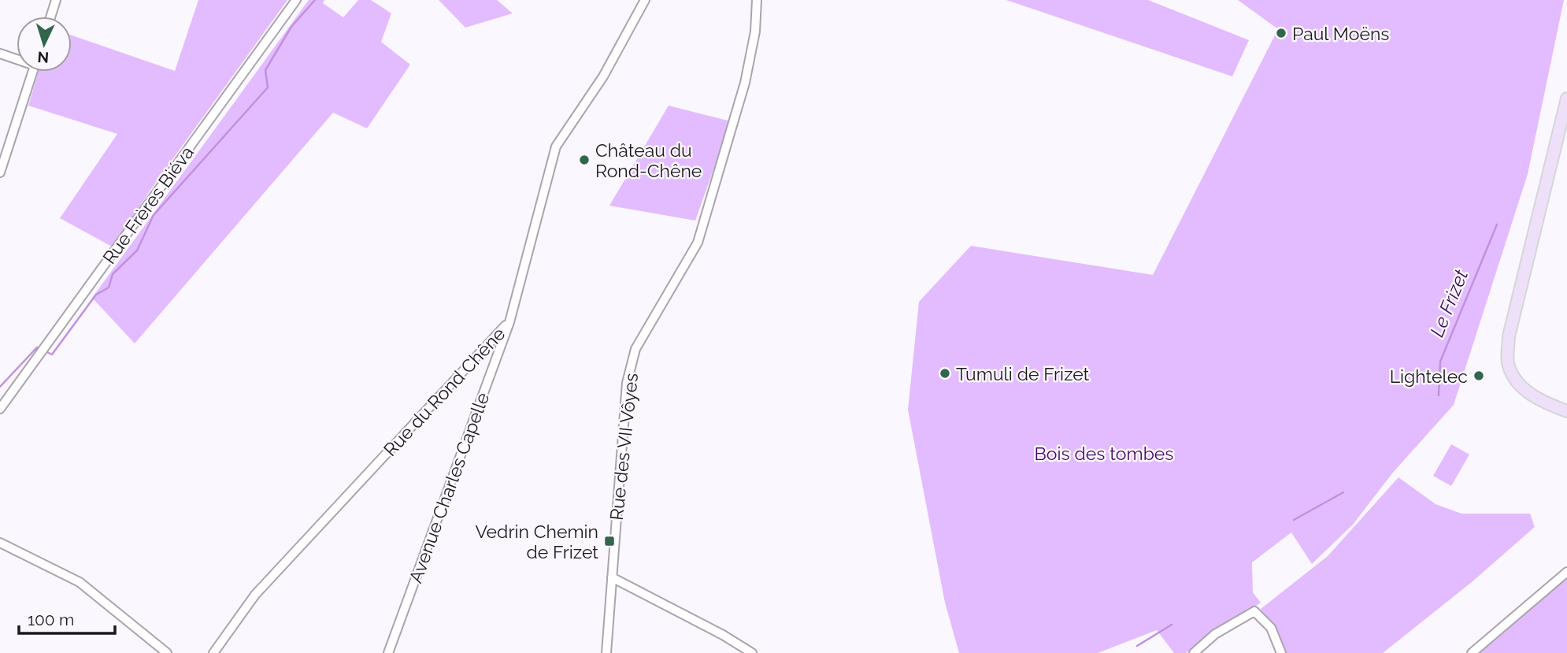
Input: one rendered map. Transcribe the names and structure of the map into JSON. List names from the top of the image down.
{
  "streets": {
    "street": [
      "Rue Frères Biéva",
      "Rue du Rond Chêne",
      "Rue des VII Vôyes",
      "Avenue Charles Capelle"
    ]
  },
  "crossings": [
    ["Rue du Rond Chêne", "Avenue Charles Capelle"]
  ],
  "water": ["Le Frizet"],
  "parks": ["Bois des tombes"],
  "places": {
    "other": [
      "Paul Moëns",
      "Château du Rond-Chêne",
      "Tumuli de Frizet",
      "Lightelec"
    ],
    "transit": ["Vedrin Chemin de Frizet"]
  },
  "scale_bar": "100 m",
  "north": "bottom"
}
